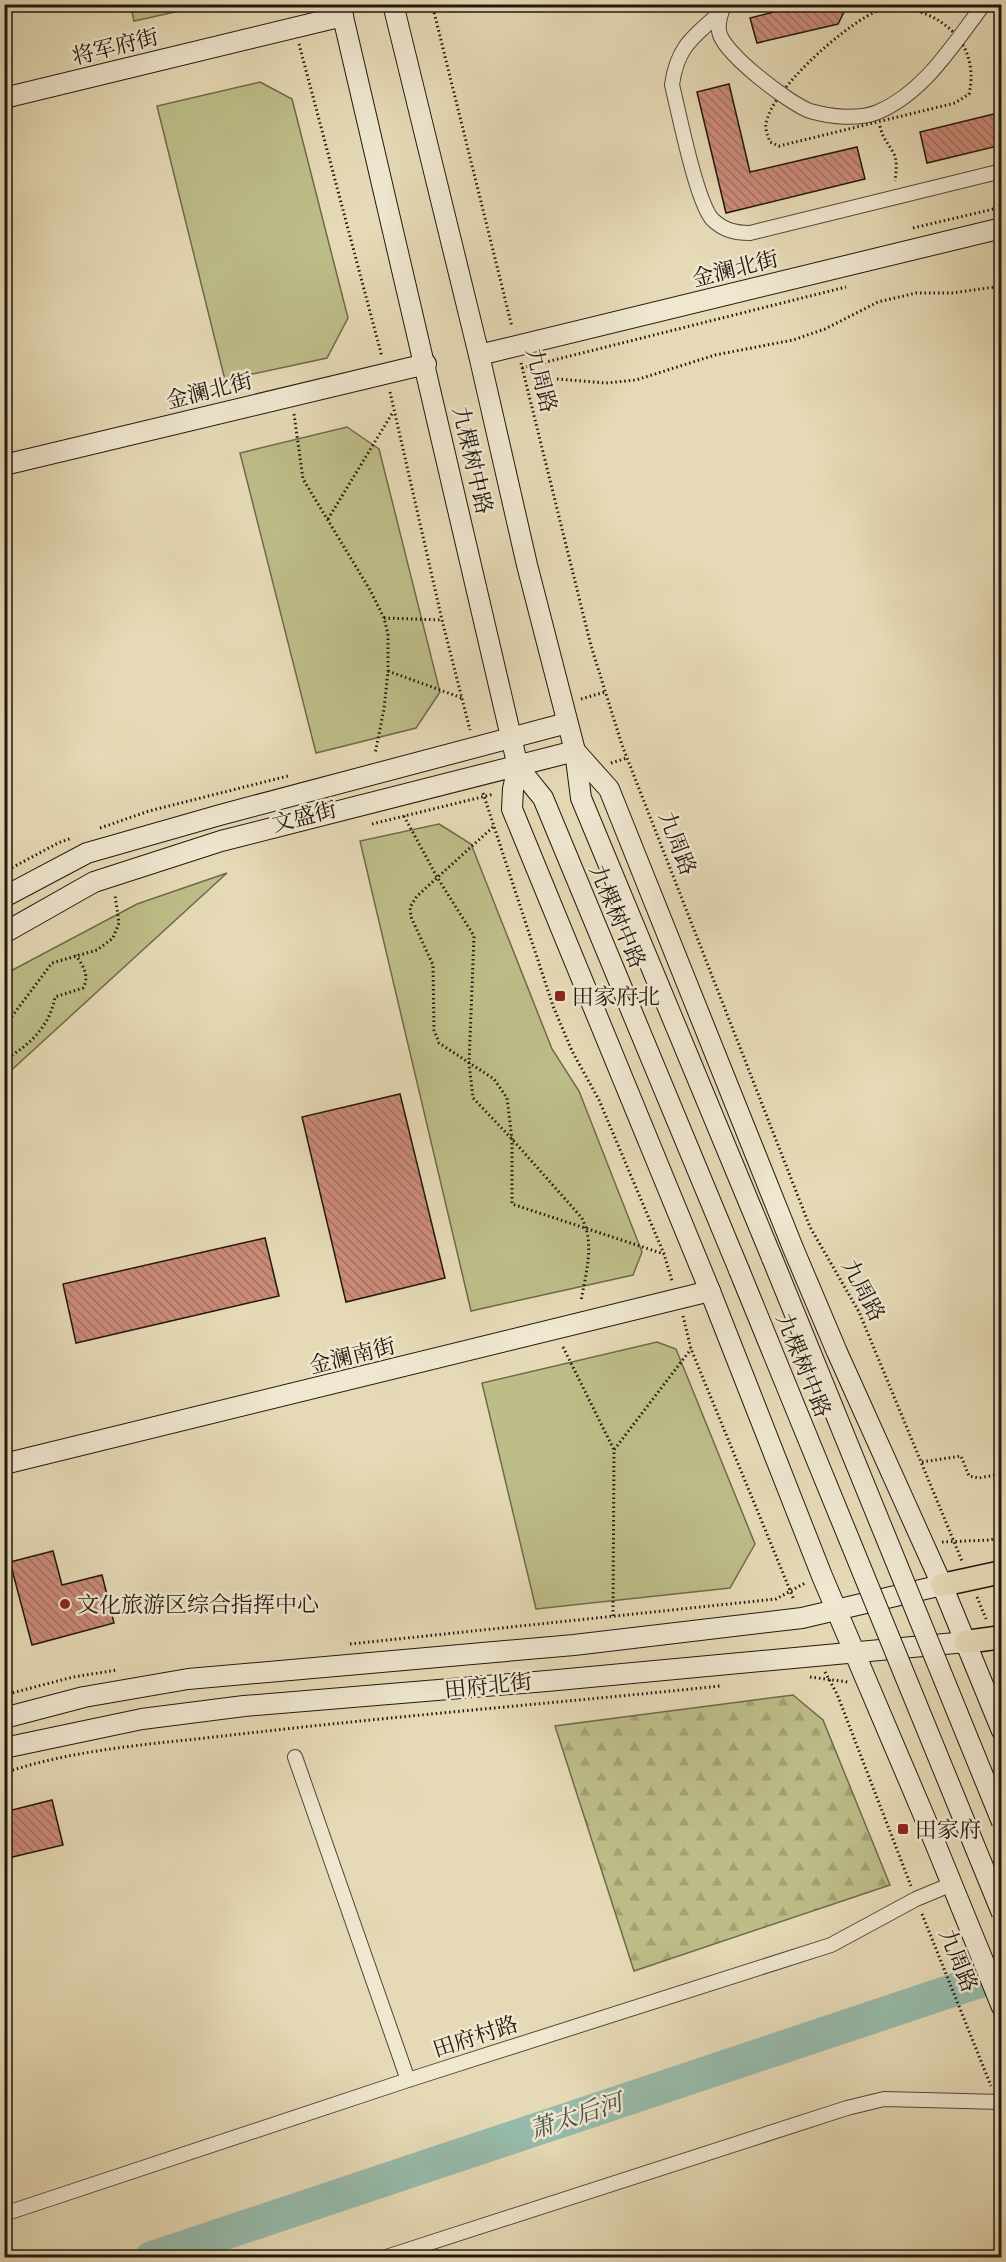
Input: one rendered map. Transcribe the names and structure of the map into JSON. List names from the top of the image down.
{
  "streets": {
    "main road": [
      "将军府街",
      "金澜北街",
      "九棵树中路",
      "文盛街",
      "金澜南街",
      "田府北街"
    ],
    "street": ["田府村路"],
    "path": ["九周路"]
  },
  "crossings": [
    ["将军府街", "九棵树中路"],
    ["金澜北街", "九周路"],
    ["金澜北街", "九棵树中路"],
    ["九棵树中路", "文盛街"]
  ],
  "water": ["萧太后河"],
  "places": {
    "transit": ["田家府北", "田家府"],
    "other": ["文化旅游区综合指挥中心"]
  }
}
